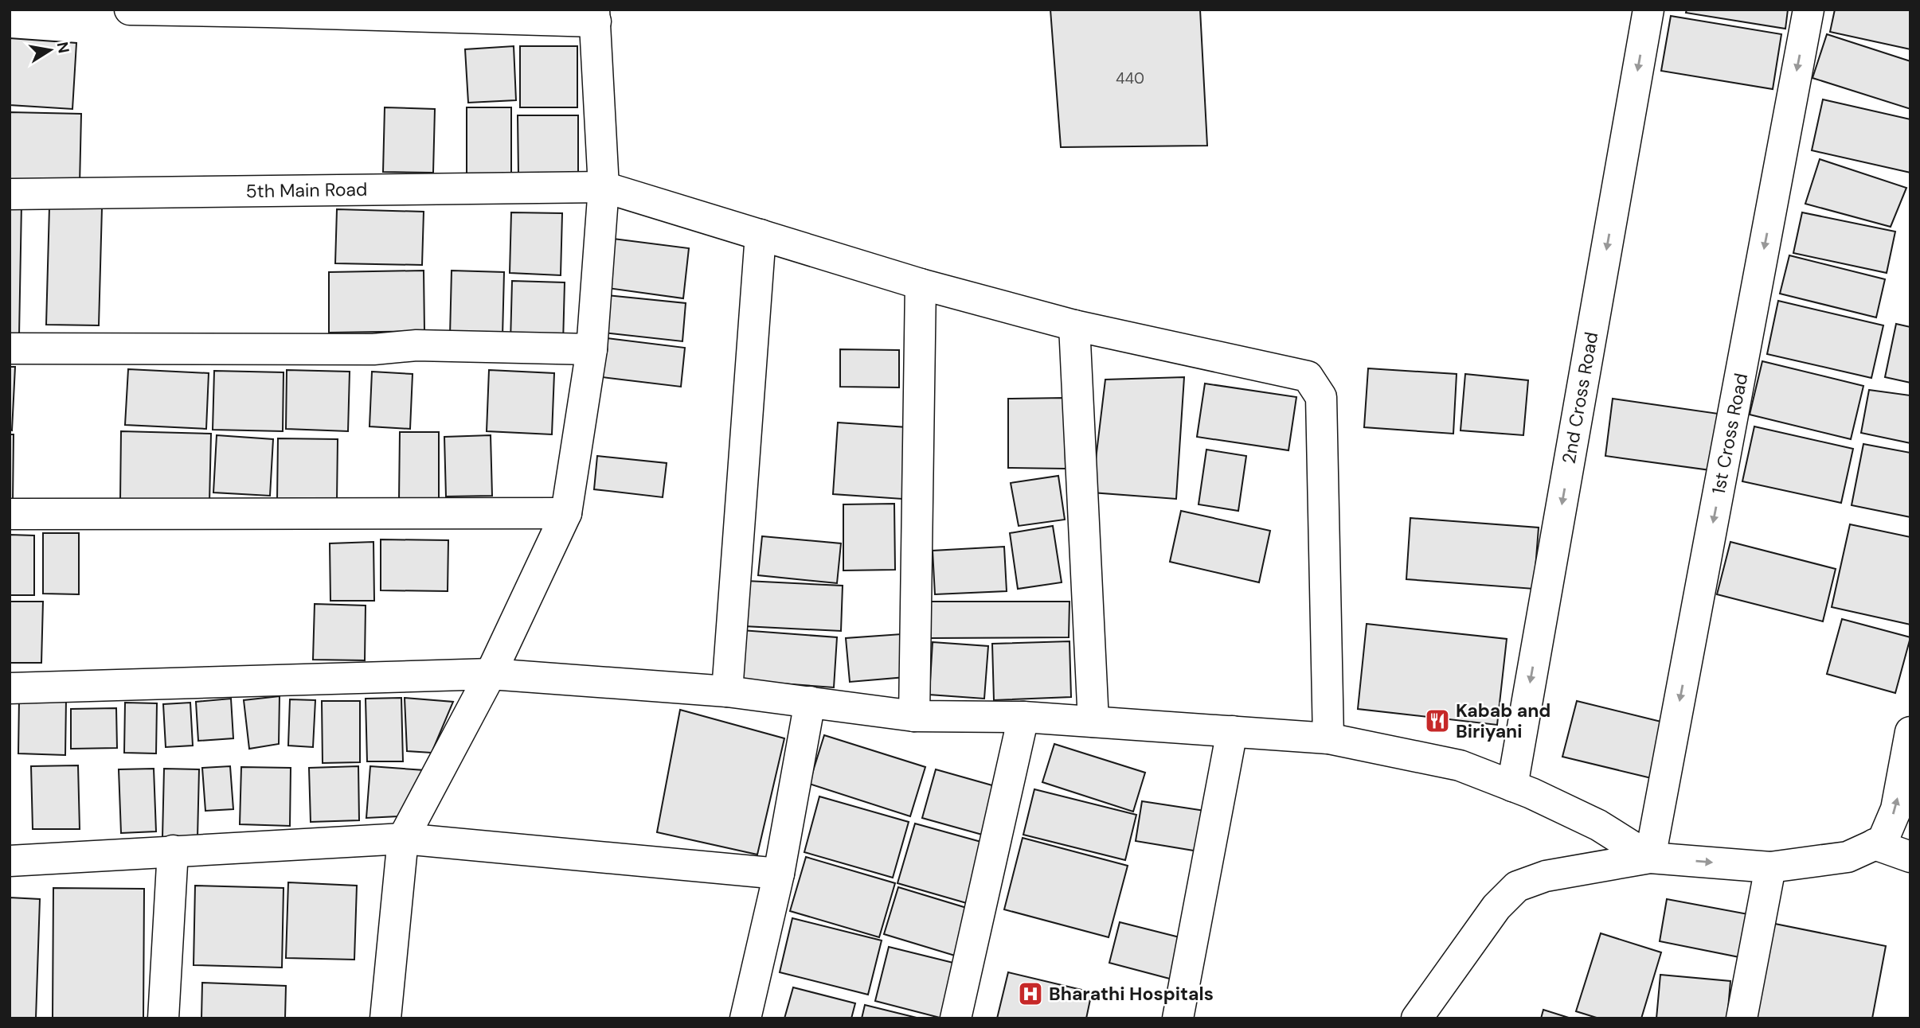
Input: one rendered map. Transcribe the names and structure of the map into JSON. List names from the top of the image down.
{
  "streets": {
    "street": ["5th Main Road", "2nd Cross Road", "1st Cross Road"]
  },
  "one_way": ["2nd Cross Road", "1st Cross Road"],
  "places": {
    "restaurant": ["Kabab and Biriyani"],
    "hospital": ["Bharathi Hospitals"]
  },
  "house_numbers": ["440"],
  "north": "right"
}
